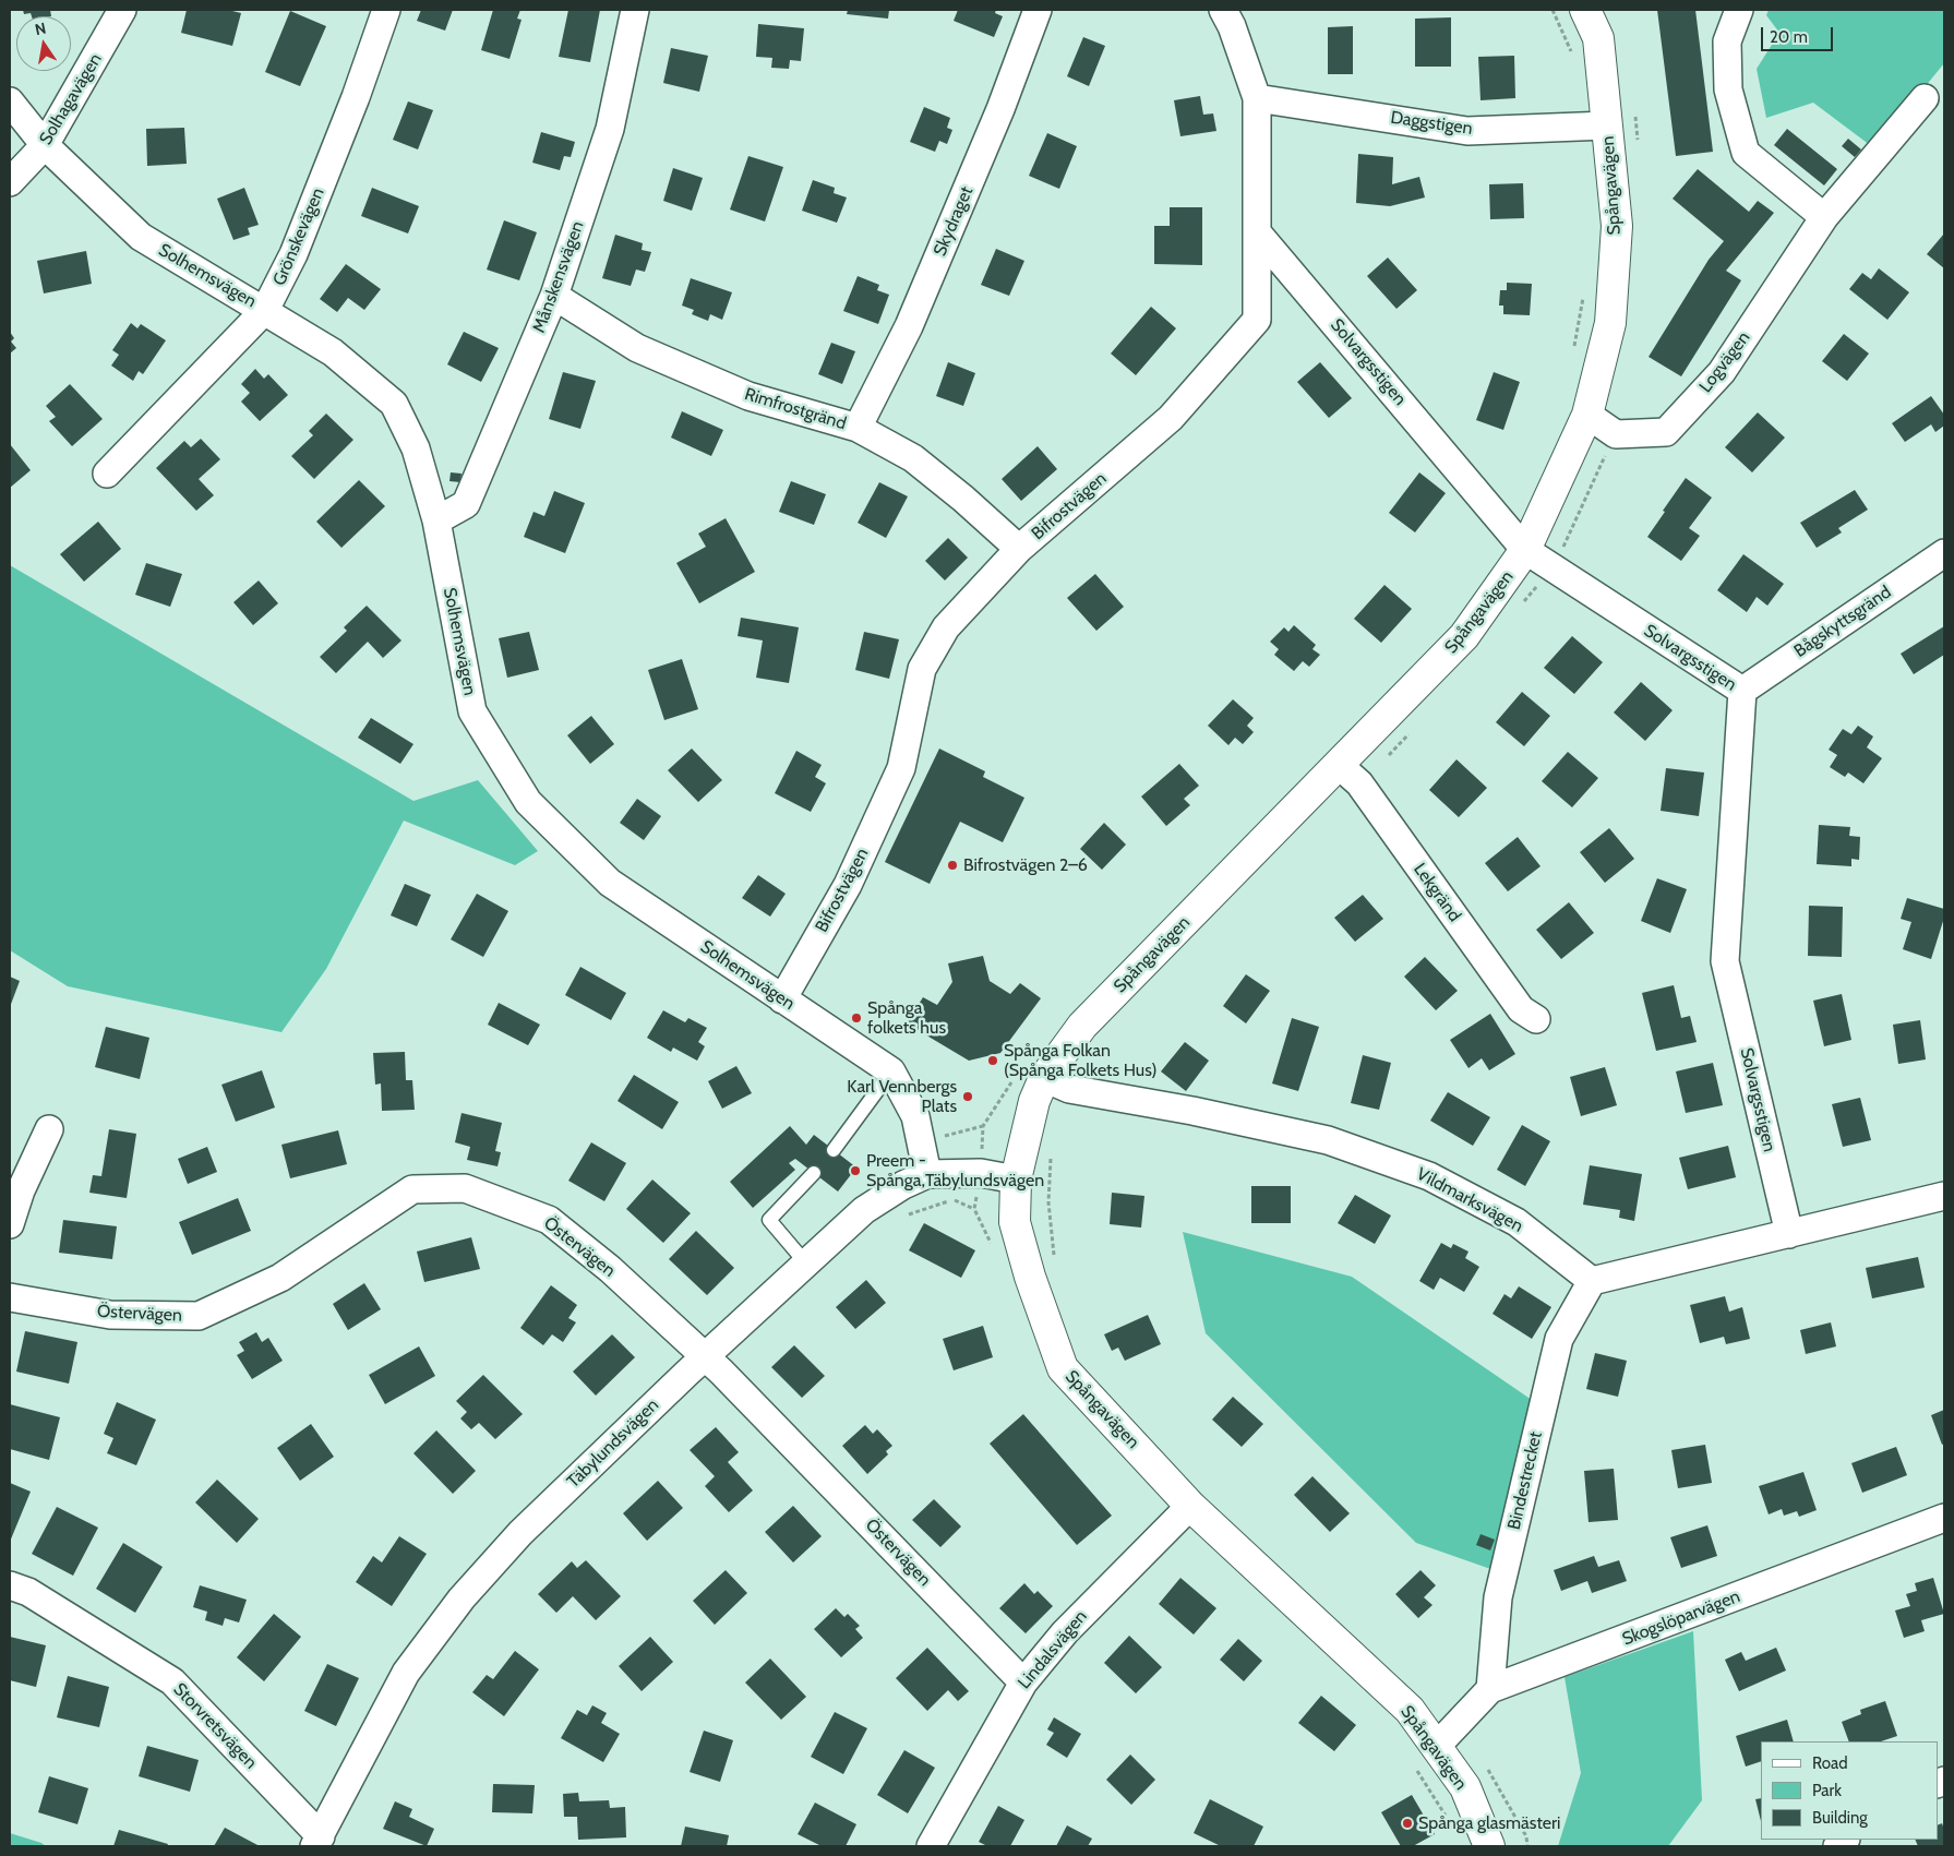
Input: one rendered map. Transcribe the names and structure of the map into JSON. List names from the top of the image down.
{
  "streets": {
    "street": [
      "Solhagavägen",
      "Daggstigen",
      "Spångavägen",
      "Skydraget",
      "Grönskevägen",
      "Solhemsvägen",
      "Månskensvägen",
      "Solvargsstigen",
      "Logvägen",
      "Rimfrostgränd",
      "Bifrostvägen",
      "Bågskyttsgränd",
      "Lekgränd",
      "Vildmarksvägen",
      "Östervägen",
      "Täbylundsvägen",
      "Bindestrecket",
      "Skogslöparvägen",
      "Lindalsvägen",
      "Storvretsvägen"
    ]
  },
  "crossings": [
    ["Solhagavägen", "Solhemsvägen"],
    ["Daggstigen", "Spångavägen"],
    ["Daggstigen", "Bifrostvägen"],
    ["Spångavägen", "Solvargsstigen"],
    ["Spångavägen", "Lekgränd"],
    ["Spångavägen", "Vildmarksvägen"],
    ["Spångavägen", "Täbylundsvägen"],
    ["Spångavägen", "Skogslöparvägen"],
    ["Spångavägen", "Lindalsvägen"],
    ["Skydraget", "Rimfrostgränd"],
    ["Grönskevägen", "Solhemsvägen"],
    ["Solhemsvägen", "Månskensvägen"],
    ["Solhemsvägen", "Bifrostvägen"],
    ["Solhemsvägen", "Täbylundsvägen"],
    ["Månskensvägen", "Rimfrostgränd"],
    ["Solvargsstigen", "Bifrostvägen"],
    ["Solvargsstigen", "Bågskyttsgränd"],
    ["Rimfrostgränd", "Bifrostvägen"],
    ["Vildmarksvägen", "Bindestrecket"],
    ["Östervägen", "Täbylundsvägen"],
    ["Östervägen", "Lindalsvägen"],
    ["Täbylundsvägen", "Storvretsvägen"],
    ["Bindestrecket", "Skogslöparvägen"]
  ],
  "places": [
    "Bifrostvägen 2–6",
    "Spånga folkets hus",
    "Spånga Folkan (Spånga Folkets Hus)",
    "Karl Vennbergs Plats",
    "Preem - Spånga,Täbylundsvägen",
    "Spånga glasmästeri"
  ],
  "legend": ["Road", "Park", "Building"],
  "scale_bar": "20 m",
  "north": "top"
}
